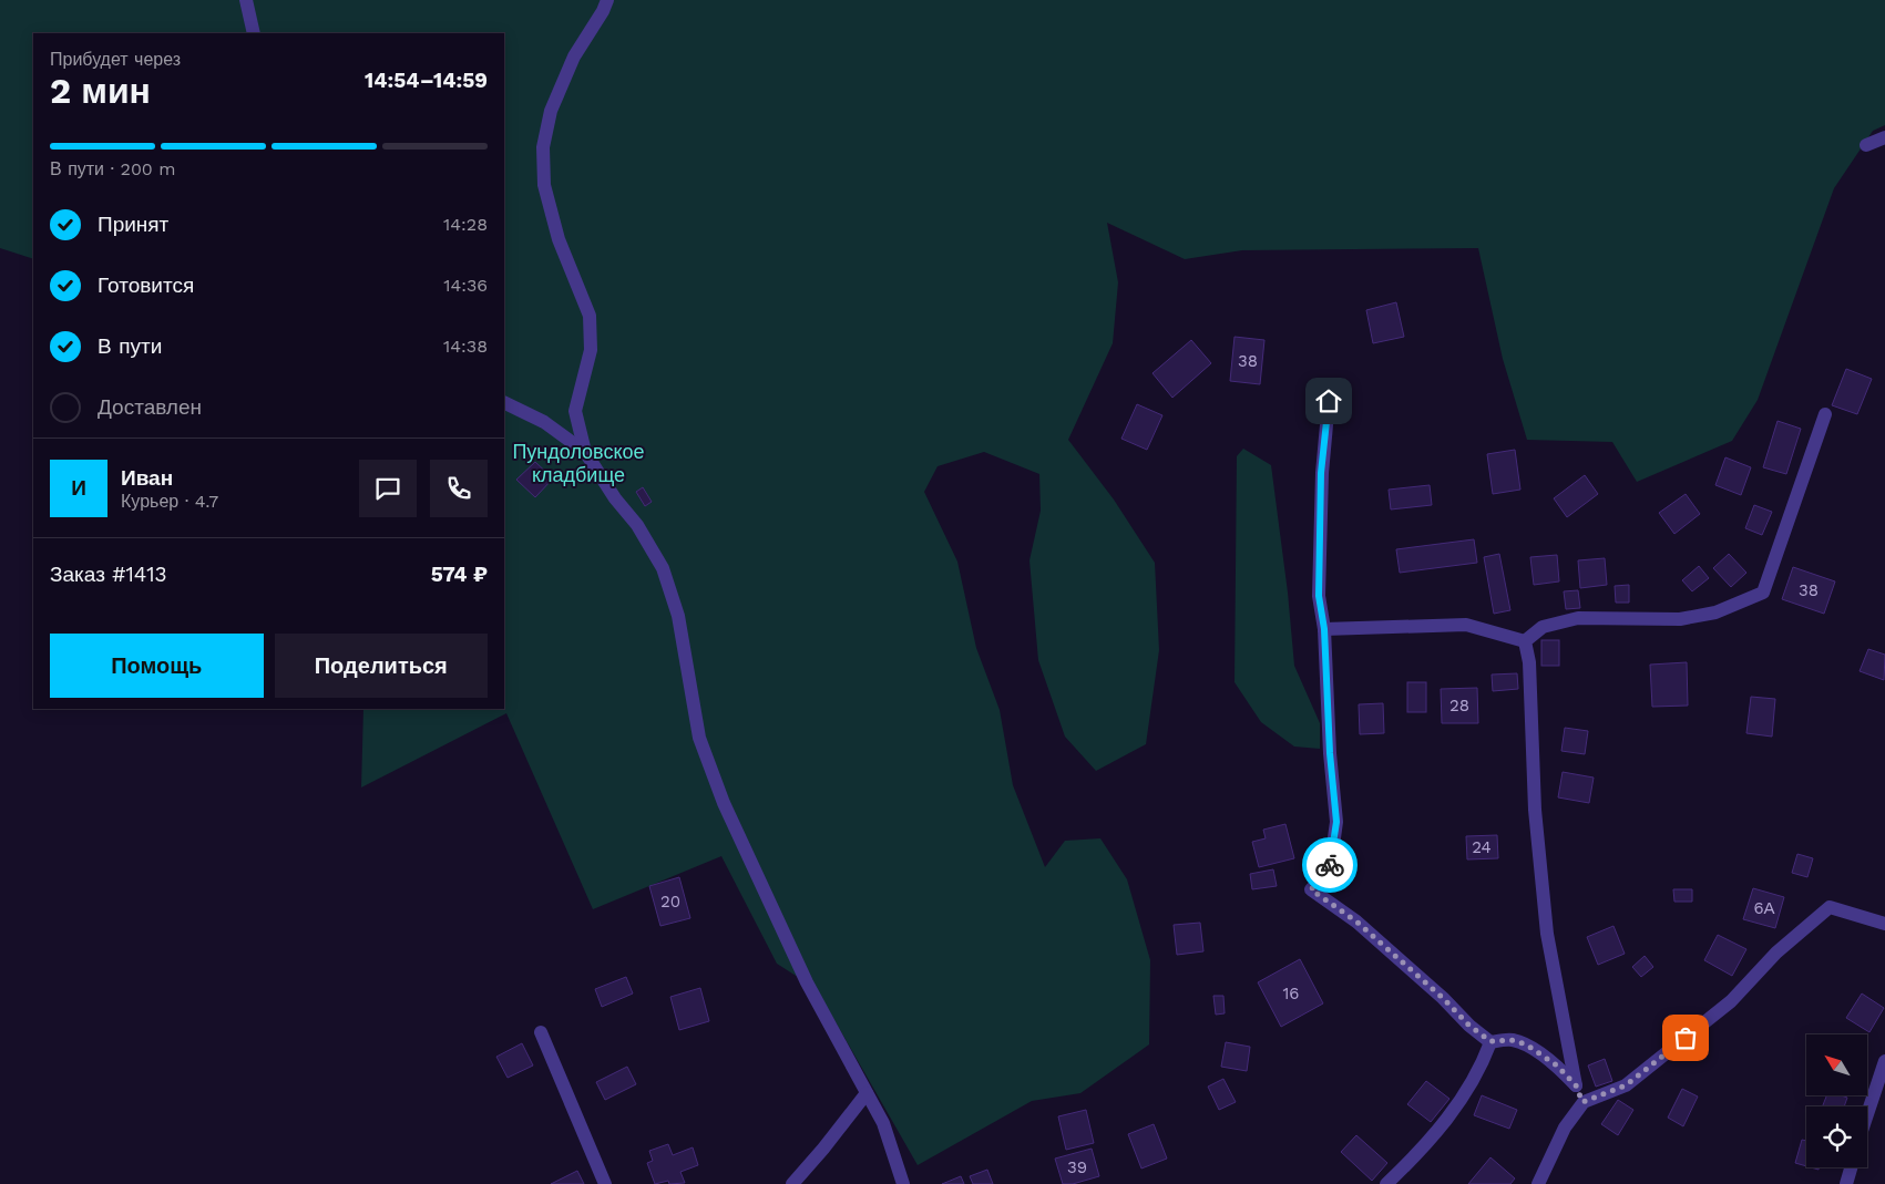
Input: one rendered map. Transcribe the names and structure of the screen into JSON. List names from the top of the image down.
{
  "parks": ["Пундоловское кладбище"],
  "house_numbers": [
    "38",
    "38",
    "28",
    "24",
    "20",
    "6А",
    "16",
    "39"
  ],
  "north": "top left",
  "page": {
    "heading": ["2 мин", "Прибудет через", "14:54–14:59"],
    "panel": [
      "Иван",
      "Курьер · 4.7",
      "Заказ #1413",
      "574 ₽"
    ],
    "bar": "В пути · 200 m",
    "list": [
      ["Принят", "14:28"],
      ["Готовится", "14:36"],
      ["В пути", "14:38"],
      "Доставлен"
    ],
    "round": "И",
    "buttons": ["Помощь", "Поделиться"]
  }
}
